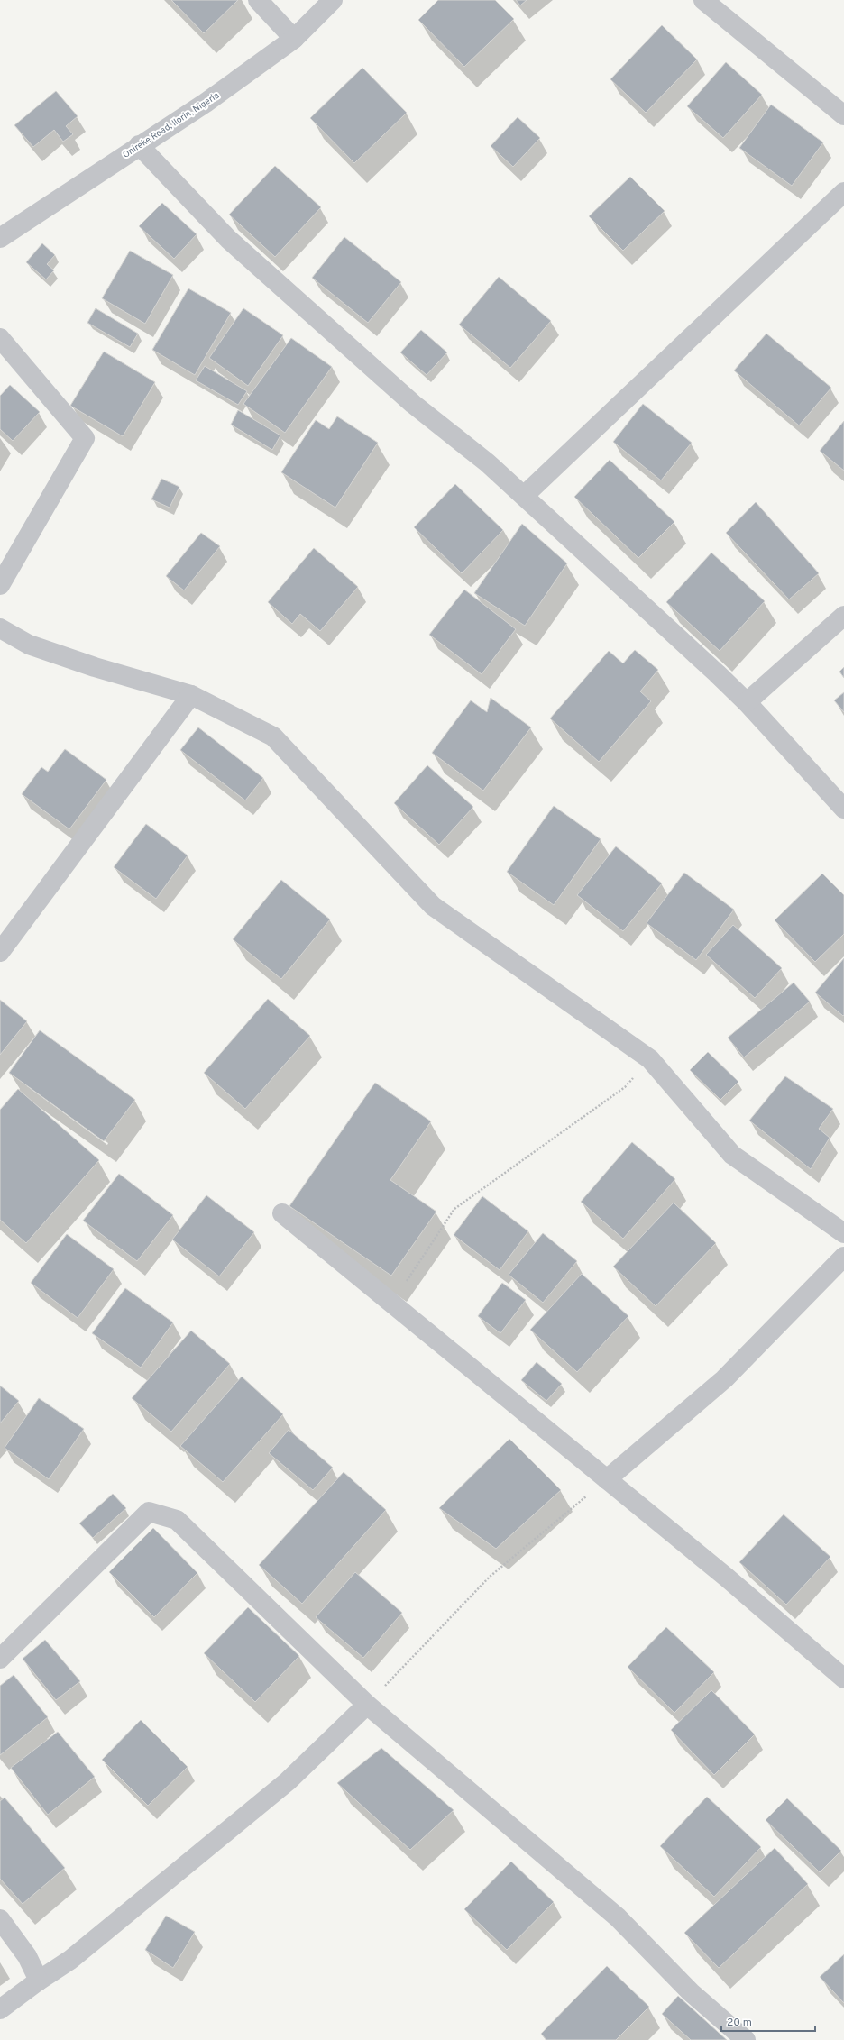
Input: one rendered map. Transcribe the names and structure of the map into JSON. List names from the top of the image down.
{
  "streets": {
    "street": ["Onireke Road, Ilorin, Nigeria"]
  },
  "scale_bar": "20 m"
}
